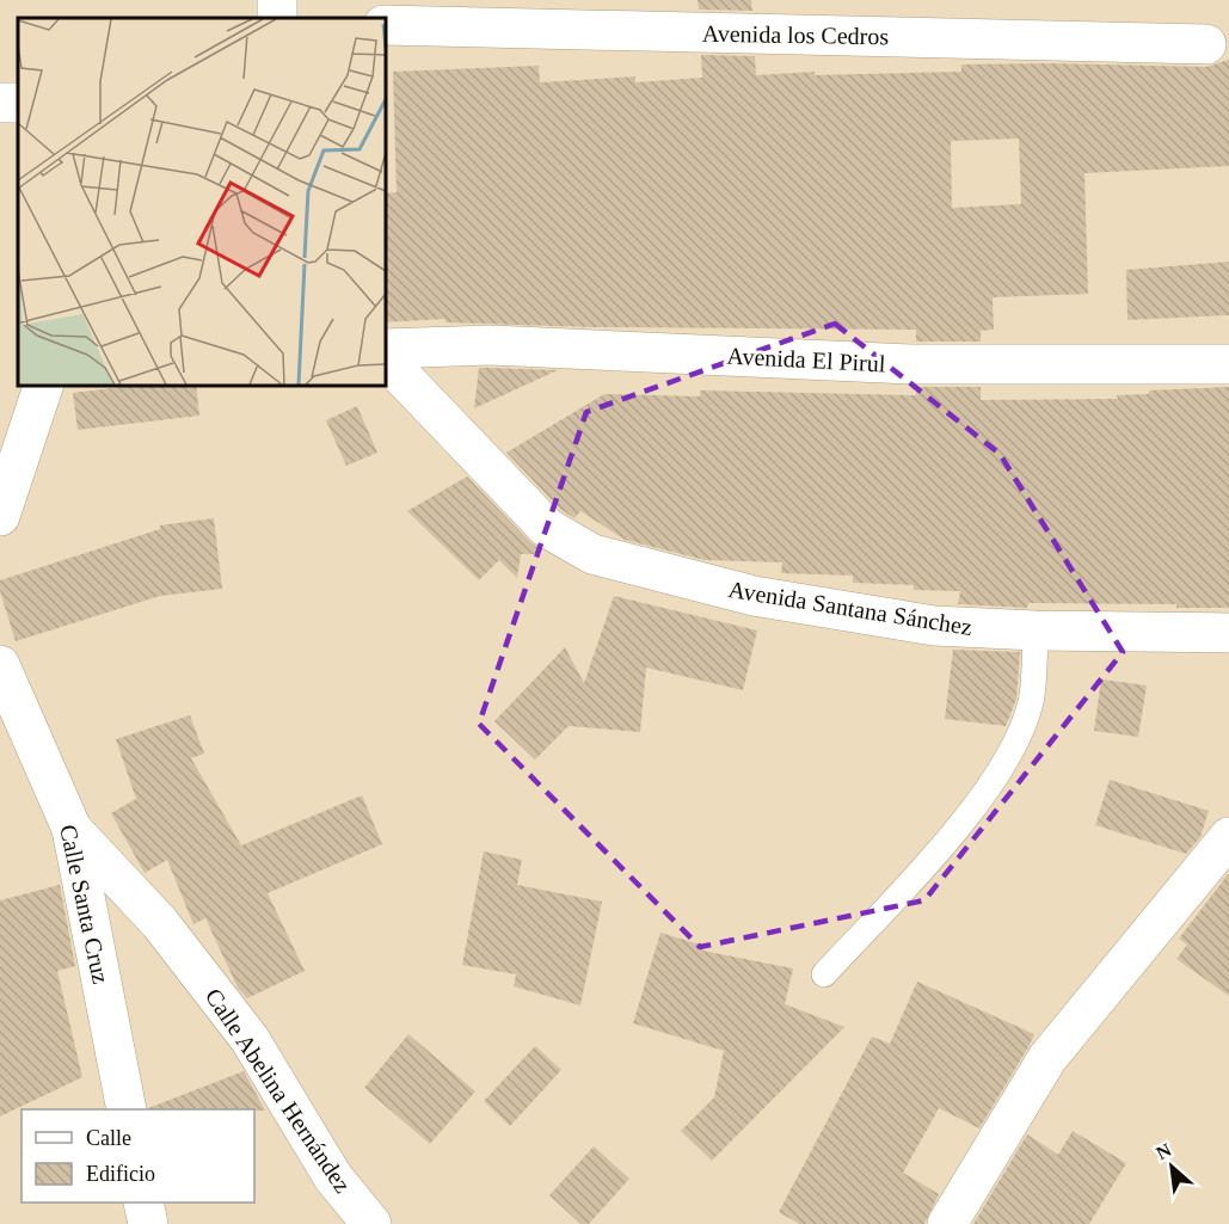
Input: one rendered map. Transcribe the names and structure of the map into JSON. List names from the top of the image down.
{
  "streets": {
    "street": [
      "Avenida los Cedros",
      "Avenida El Pirul",
      "Avenida Santana Sánchez",
      "Calle Santa Cruz",
      "Calle Abelina Hernández"
    ]
  },
  "crossings": [
    ["Calle Santa Cruz", "Calle Abelina Hernández"]
  ],
  "legend": ["Calle", "Edificio"],
  "north": "top left"
}
